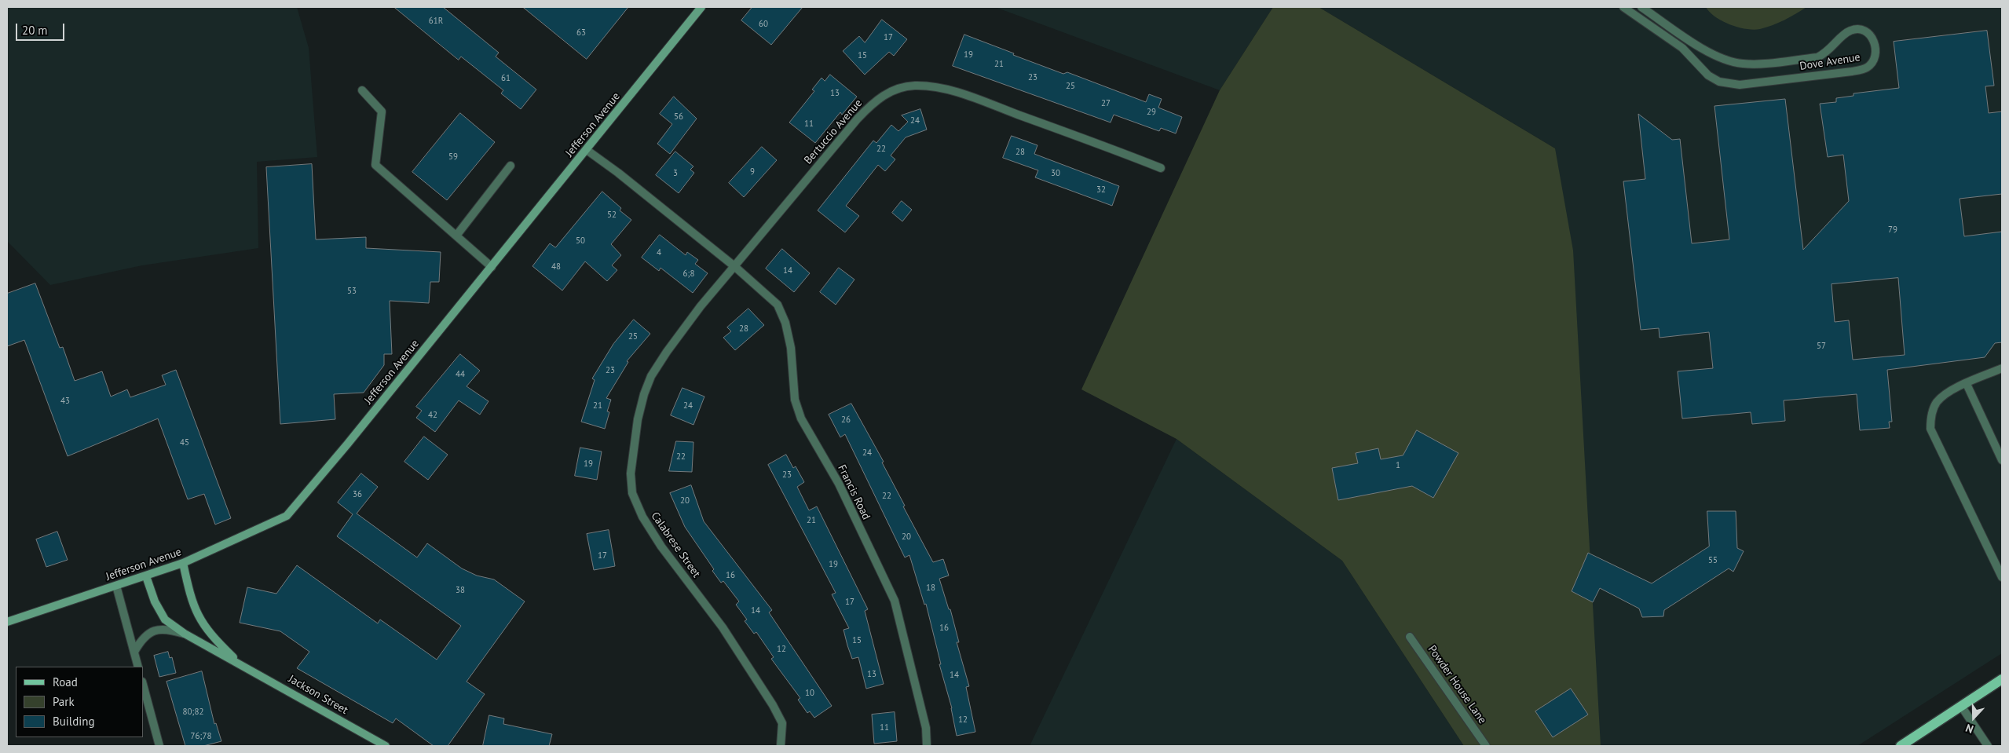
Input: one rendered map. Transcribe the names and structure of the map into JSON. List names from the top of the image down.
{
  "streets": {
    "main road": ["Jefferson Avenue", "Jackson Street"],
    "street": [
      "Dove Avenue",
      "Bertuccio Avenue",
      "Francis Road",
      "Calabrese Street",
      "Powder House Lane"
    ]
  },
  "crossings": [
    ["Jefferson Avenue", "Jackson Street"],
    ["Bertuccio Avenue", "Francis Road"],
    ["Bertuccio Avenue", "Calabrese Street"],
    ["Francis Road", "Calabrese Street"]
  ],
  "house_numbers": [
    "61R",
    "60",
    "63",
    "17",
    "19",
    "15",
    "21",
    "23",
    "61",
    "25",
    "13",
    "27",
    "29",
    "56",
    "24",
    "11",
    "22",
    "28",
    "59",
    "9",
    "3",
    "30",
    "32",
    "52",
    "79",
    "50",
    "4",
    "48",
    "14",
    "6;8",
    "53",
    "28",
    "25",
    "57",
    "23",
    "44",
    "43",
    "21",
    "24",
    "42",
    "26",
    "45",
    "24",
    "22",
    "19",
    "1",
    "23",
    "36",
    "22",
    "20",
    "21",
    "20",
    "17",
    "55",
    "19",
    "16",
    "18",
    "38",
    "17",
    "14",
    "16",
    "15",
    "12",
    "13",
    "14",
    "10",
    "80;82",
    "12",
    "11",
    "76;78"
  ],
  "legend": ["Road", "Park", "Building"],
  "scale_bar": "20 m",
  "north": "bottom"
}
